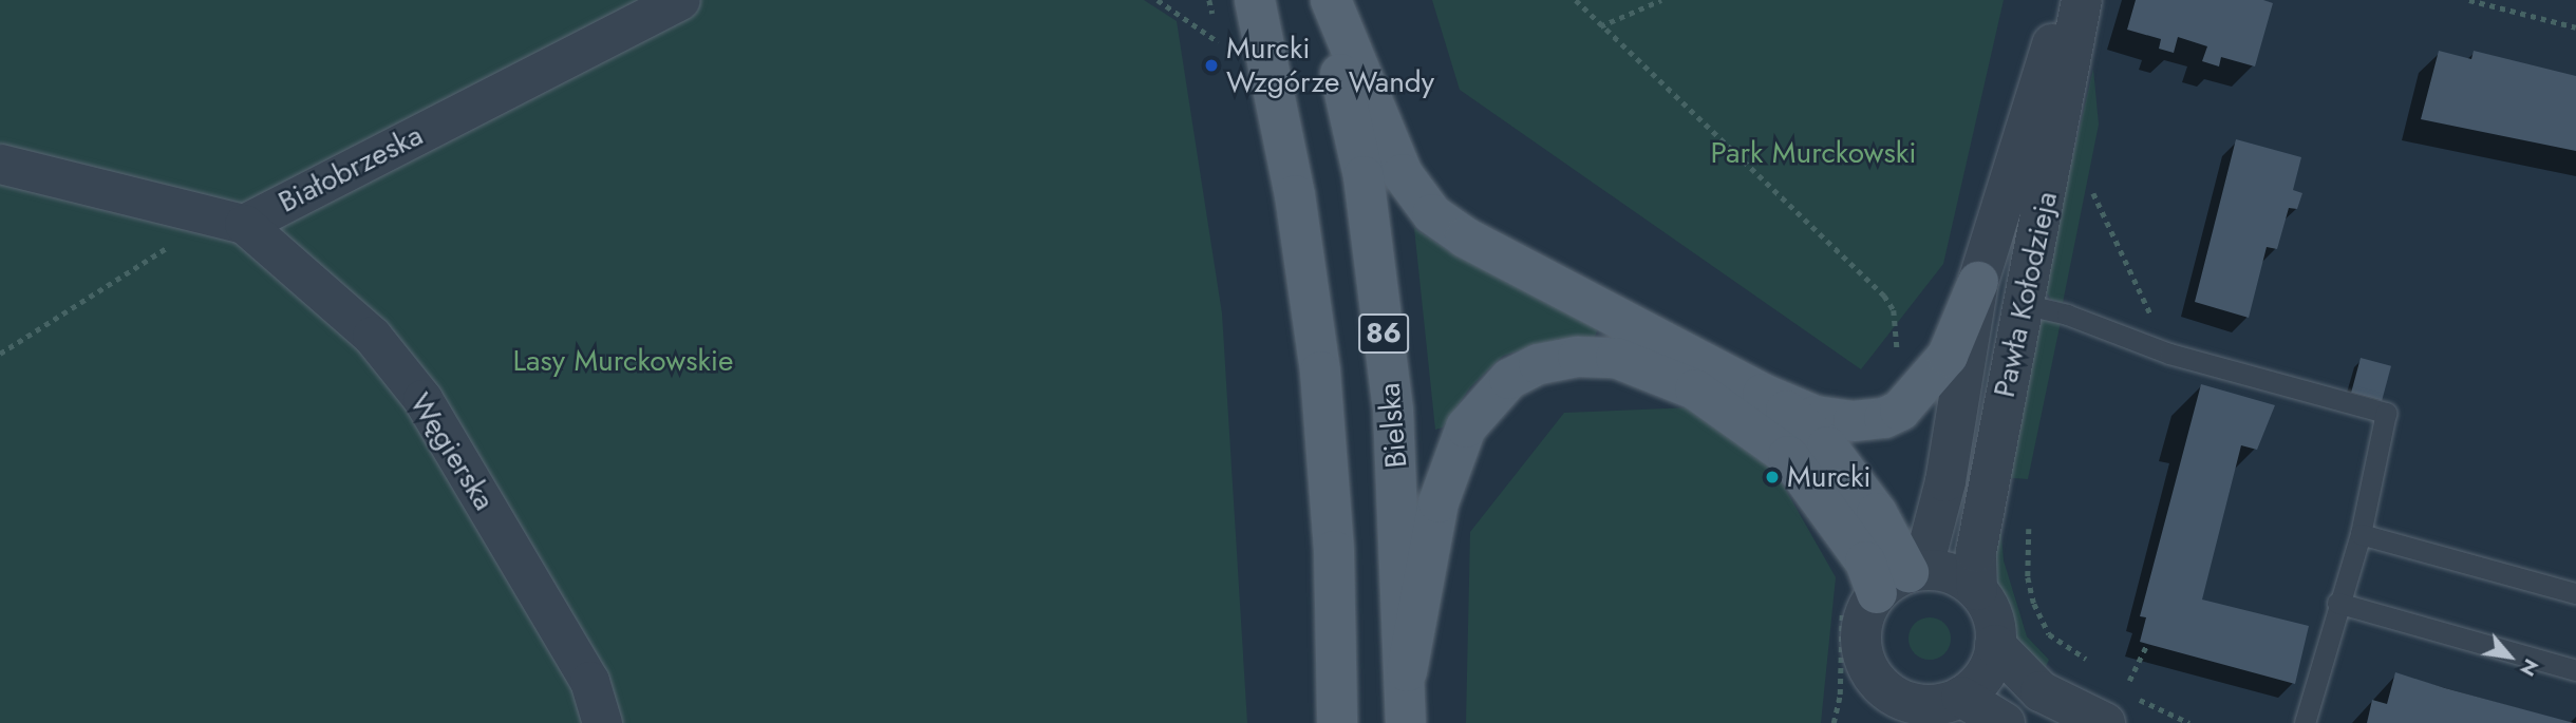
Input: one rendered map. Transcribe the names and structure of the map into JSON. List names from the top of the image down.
{
  "streets": {
    "main road": ["86", "Bielska"],
    "street": ["Białobrzeska", "Pawła Kołodzieja", "Węgierska"]
  },
  "crossings": [
    ["Białobrzeska", "Węgierska"]
  ],
  "parks": ["Park Murckowski", "Lasy Murckowskie"],
  "places": ["Murcki Wzgórze Wandy", "Murcki"],
  "north": "bottom right"
}
